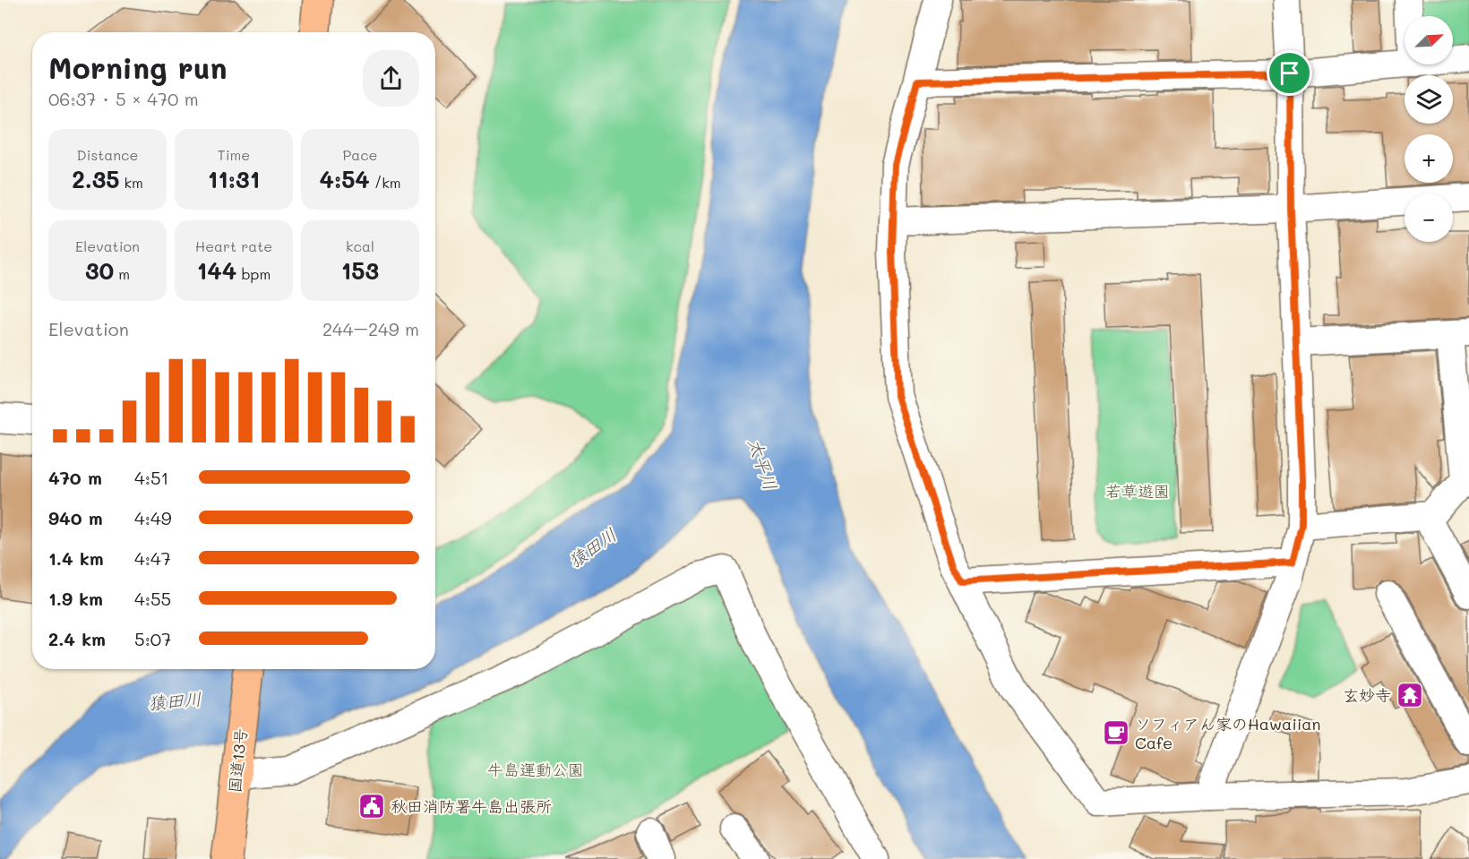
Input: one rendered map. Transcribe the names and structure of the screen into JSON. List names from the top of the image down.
{
  "streets": {
    "highway": ["国道13号"]
  },
  "water": ["太平川", "猿田川"],
  "parks": ["若草遊園", "牛島運動公園"],
  "places": {
    "temple": ["玄妙寺"],
    "cafe": ["ソフィアん家のHawaiian Cafe"],
    "public building": ["秋田消防署牛島出張所"]
  },
  "north": "top right",
  "page": {
    "map_buttons": ["+", "−"],
    "heading": ["Morning run", "06:37 · 5 × 470 m"],
    "stats": [
      ["Distance", "2.35 km"],
      ["Time", "11:31"],
      ["Pace", "4:54 /km"],
      ["Elevation", "30 m"],
      ["Heart rate", "144 bpm"],
      ["kcal", "153"]
    ],
    "chart": ["Elevation", "244–249 m"],
    "list": [
      {
        "name": "470 m",
        "note": "4:51"
      },
      {
        "name": "940 m",
        "note": "4:49"
      },
      {
        "name": "1.4 km",
        "note": "4:47"
      },
      {
        "name": "1.9 km",
        "note": "4:55"
      },
      {
        "name": "2.4 km",
        "note": "5:07"
      }
    ]
  }
}
